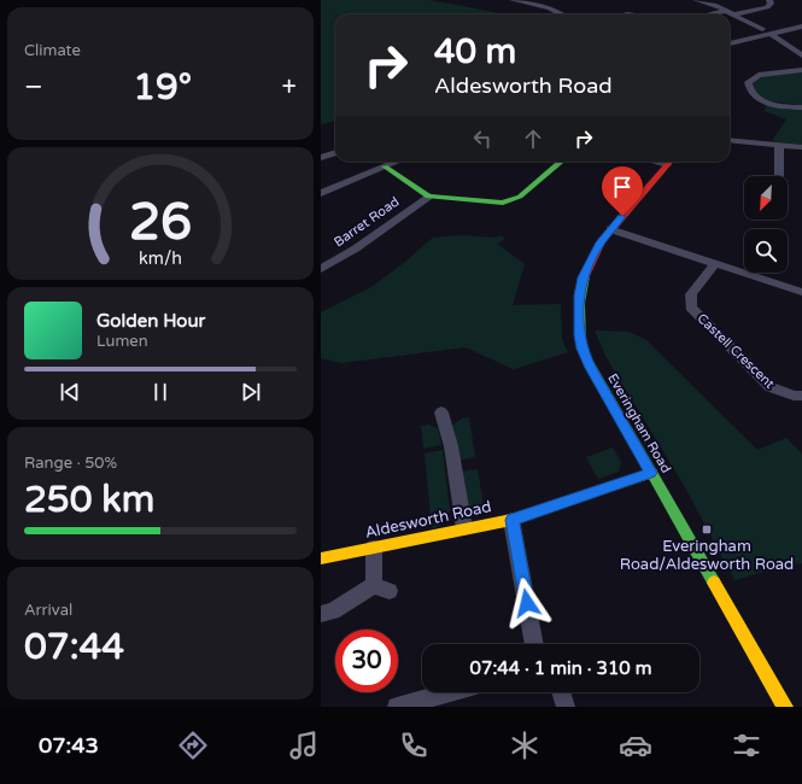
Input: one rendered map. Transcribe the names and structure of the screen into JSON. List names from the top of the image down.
{
  "streets": {
    "street": [
      "Barret Road",
      "Castell Crescent",
      "Everingham Road",
      "Aldesworth Road"
    ]
  },
  "crossings": [
    ["Everingham Road", "Aldesworth Road"]
  ],
  "places": {
    "transit": ["Everingham Road/Aldesworth Road"]
  },
  "north": "bottom left",
  "page": {
    "tile": [
      "Climate",
      ["Range · 50%", "250 km"],
      ["Arrival", "07:44"]
    ],
    "turn": ["40 m", "Aldesworth Road"],
    "heat": ["−", "19°", "+"],
    "song": ["Golden Hour", "Lumen"],
    "limit": "30",
    "trip": "07:44 · 1 min · 310 m",
    "tabs": "07:43",
    "gauge": ["26", "km/h"]
  }
}
